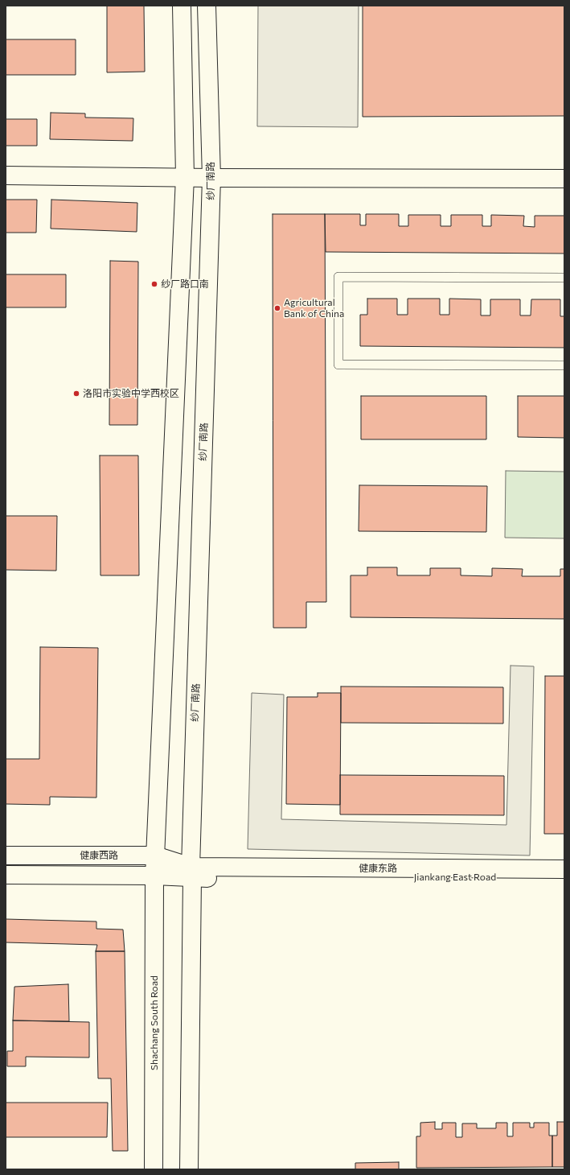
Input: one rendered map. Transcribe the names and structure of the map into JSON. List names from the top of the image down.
{
  "streets": {
    "main road": [
      "纱厂南路",
      "健康西路",
      "健康东路",
      "Jiankang East Road",
      "Shachang South Road"
    ]
  },
  "crossings": [
    ["纱厂南路", "健康西路"],
    ["纱厂南路", "健康东路"],
    ["纱厂南路", "Jiankang East Road"],
    ["健康西路", "健康东路"],
    ["健康西路", "Jiankang East Road"],
    ["健康西路", "Shachang South Road"],
    ["健康东路", "Jiankang East Road"]
  ],
  "places": ["纱厂路口南", "Agricultural Bank of China", "洛阳市实验中学西校区"]
}
